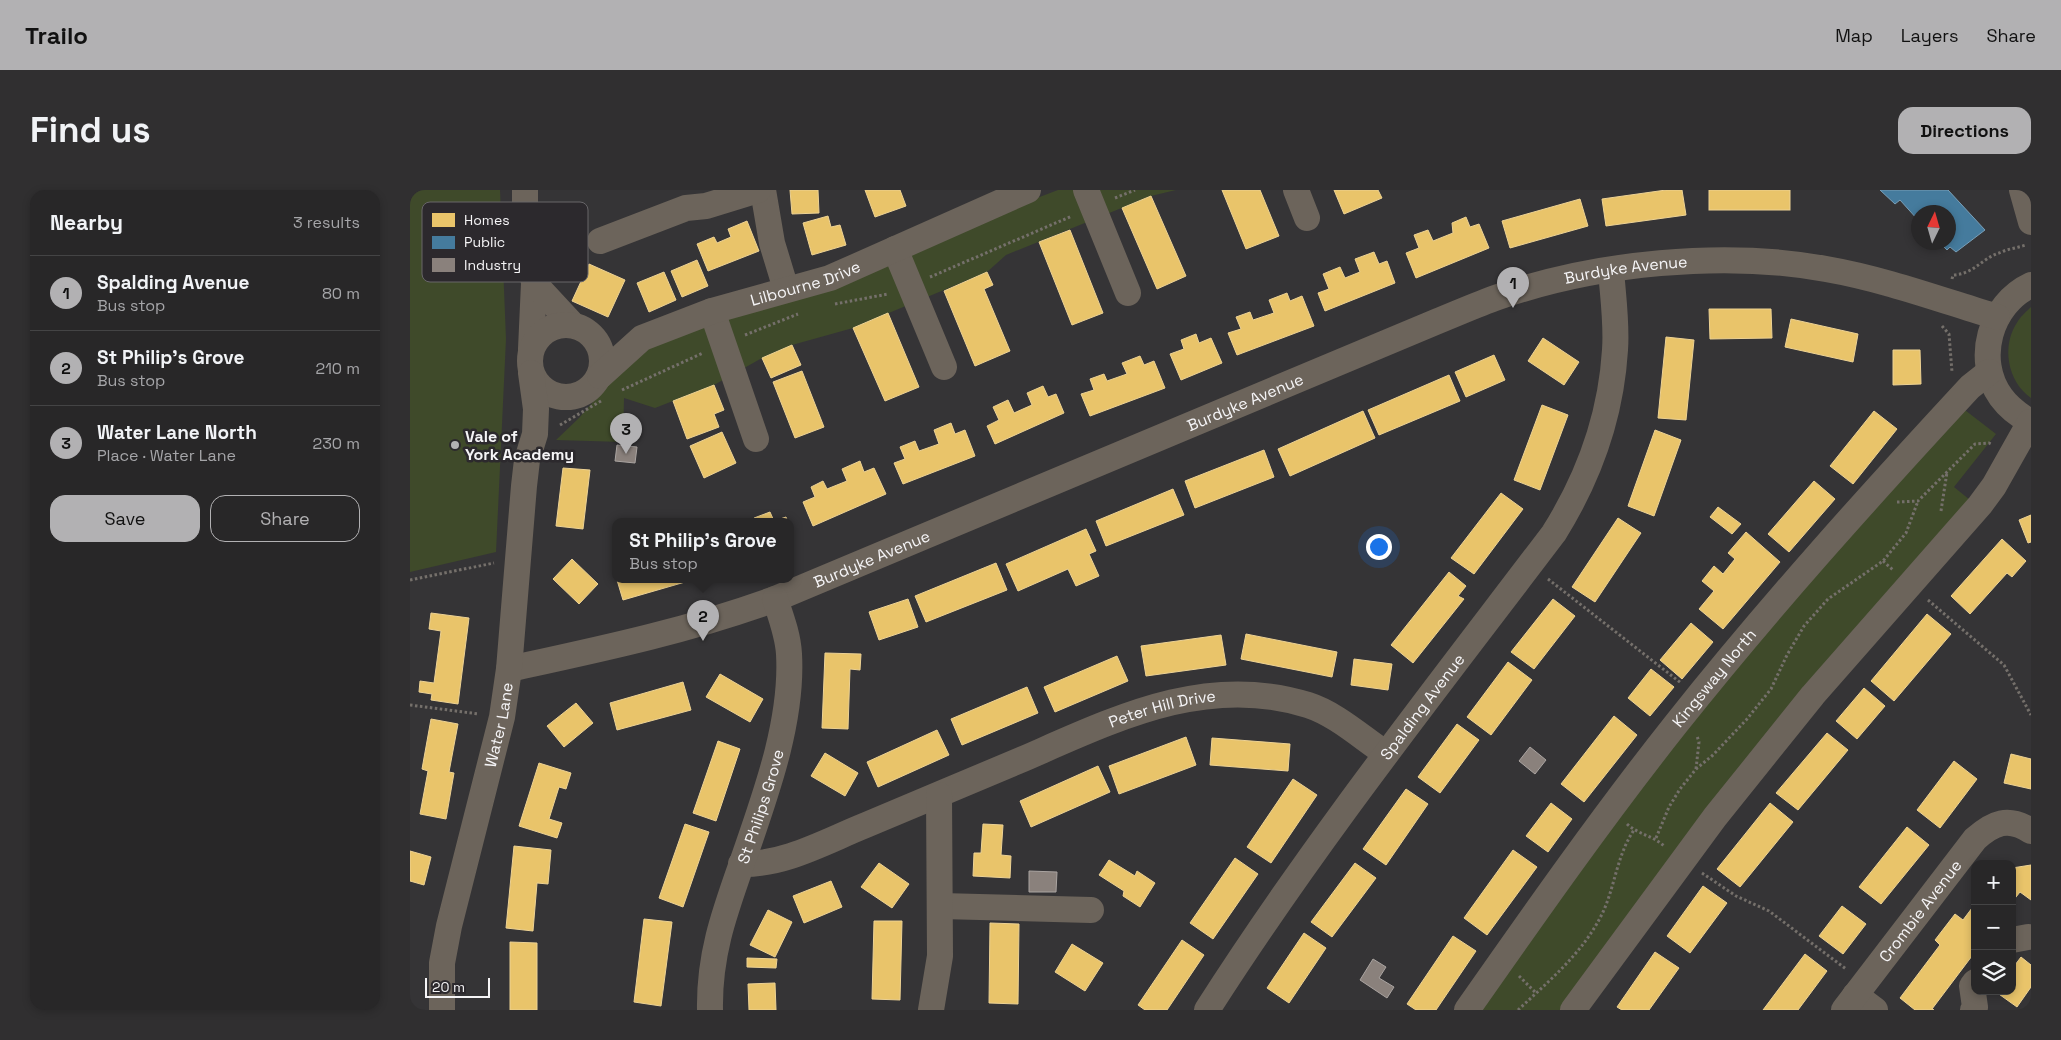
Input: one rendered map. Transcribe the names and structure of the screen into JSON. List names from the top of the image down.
{
  "streets": {
    "street": [
      "Burdyke Avenue",
      "Lilbourne Drive",
      "Kingsway North",
      "Spalding Avenue",
      "Peter Hill Drive",
      "Water Lane",
      "St Philips Grove",
      "Crombie Avenue"
    ]
  },
  "crossings": [
    ["Burdyke Avenue", "Spalding Avenue"],
    ["Burdyke Avenue", "Water Lane"],
    ["Burdyke Avenue", "St Philips Grove"],
    ["Lilbourne Drive", "Water Lane"],
    ["Spalding Avenue", "Peter Hill Drive"],
    ["Peter Hill Drive", "St Philips Grove"]
  ],
  "places": ["Vale of York Academy"],
  "legend": ["Homes", "Public", "Industry"],
  "scale_bar": "20 m",
  "north": "top",
  "page": {
    "header": "Trailo",
    "nav": ["Map", "Layers", "Share"],
    "buttons": [
      "Directions",
      ["Save", "Share"]
    ],
    "title": "Find us",
    "heading": ["Nearby", "3 results"],
    "list": [
      {
        "mark": "1",
        "name": "Spalding Avenue",
        "note": "Bus stop",
        "value": "80 m"
      },
      {
        "mark": "2",
        "name": "St Philip's Grove",
        "note": "Bus stop",
        "value": "210 m"
      },
      {
        "mark": "3",
        "name": "Water Lane North",
        "note": "Place · Water Lane",
        "value": "230 m"
      }
    ],
    "pins": ["1", "3", "2"],
    "popup": ["St Philip's Grove", "Bus stop"],
    "map_buttons": ["+", "−"],
    "scale": "20 m"
  }
}
